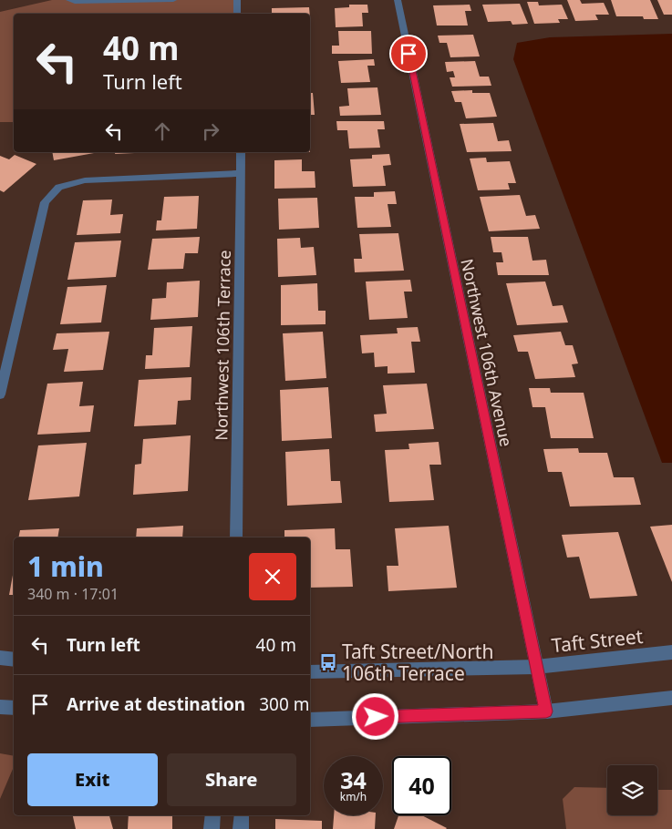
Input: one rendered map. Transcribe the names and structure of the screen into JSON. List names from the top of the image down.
{
  "streets": {
    "street": ["Northwest 106th Terrace", "Northwest 106th Avenue", "Taft Street"]
  },
  "crossings": [
    ["Northwest 106th Avenue", "Taft Street"]
  ],
  "places": {
    "bus stop": ["Taft Street/North 106th Terrace"]
  },
  "page": {
    "turn": ["40 m", "Turn left"],
    "heading": ["1 min", "340 m · 17:01"],
    "list": [
      {
        "name": "Turn left",
        "value": "40 m"
      },
      {
        "name": "Arrive at destination",
        "value": "300 m"
      }
    ],
    "buttons": ["Exit", "Share"],
    "speed": "34 km/h",
    "limit": "40"
  }
}
